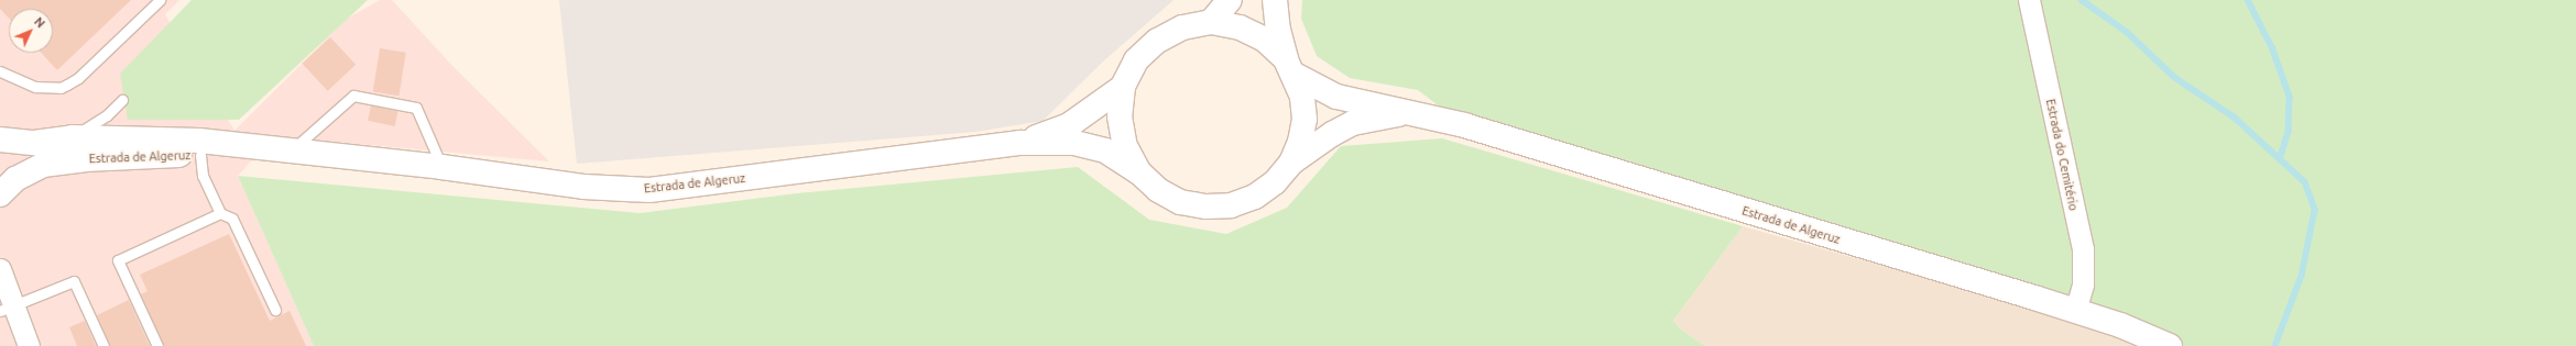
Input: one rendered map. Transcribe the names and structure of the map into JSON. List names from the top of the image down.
{
  "streets": {
    "main road": ["Estrada de Algeruz"],
    "street": ["Estrada do Cemitério"]
  },
  "crossings": [
    ["Estrada do Cemitério", "Estrada de Algeruz"]
  ],
  "north": "top right"
}
